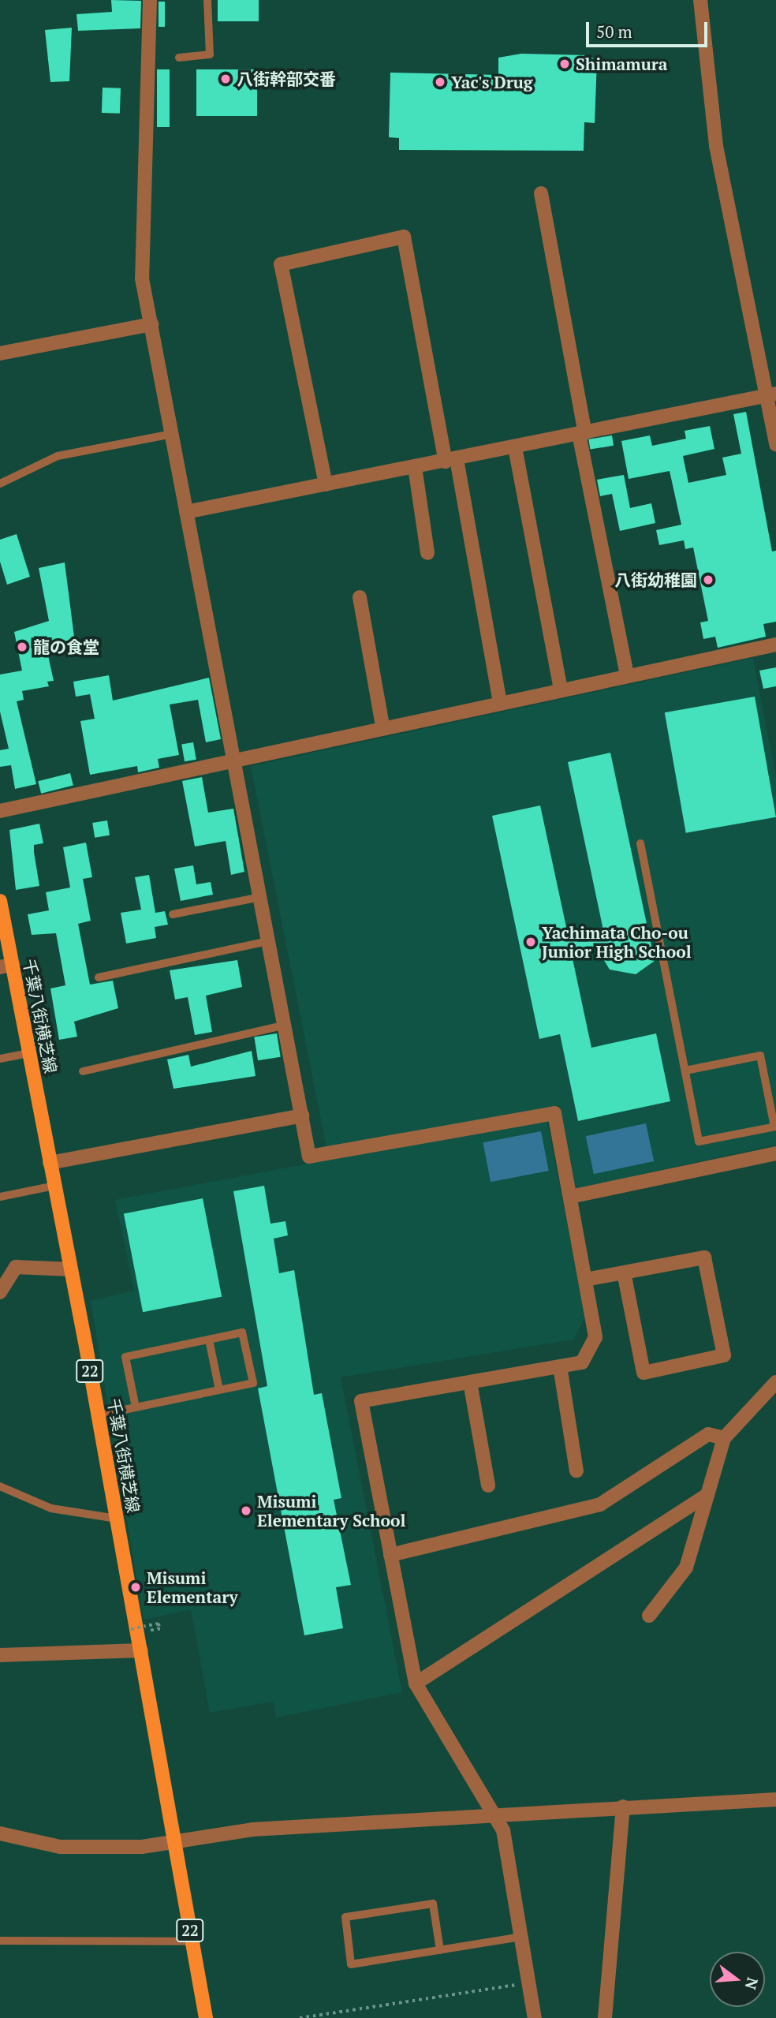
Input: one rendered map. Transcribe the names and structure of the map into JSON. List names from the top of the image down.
{
  "streets": {
    "main road": ["千葉八街横芝線", "22"]
  },
  "places": [
    "Shimamura",
    "八街幹部交番",
    "Yac's Drug",
    "八街幼稚園",
    "龍の食堂",
    "Yachimata Cho-ou Junior High School",
    "Misumi Elementary School",
    "Misumi Elementary"
  ],
  "scale_bar": "50 m",
  "north": "right"
}
